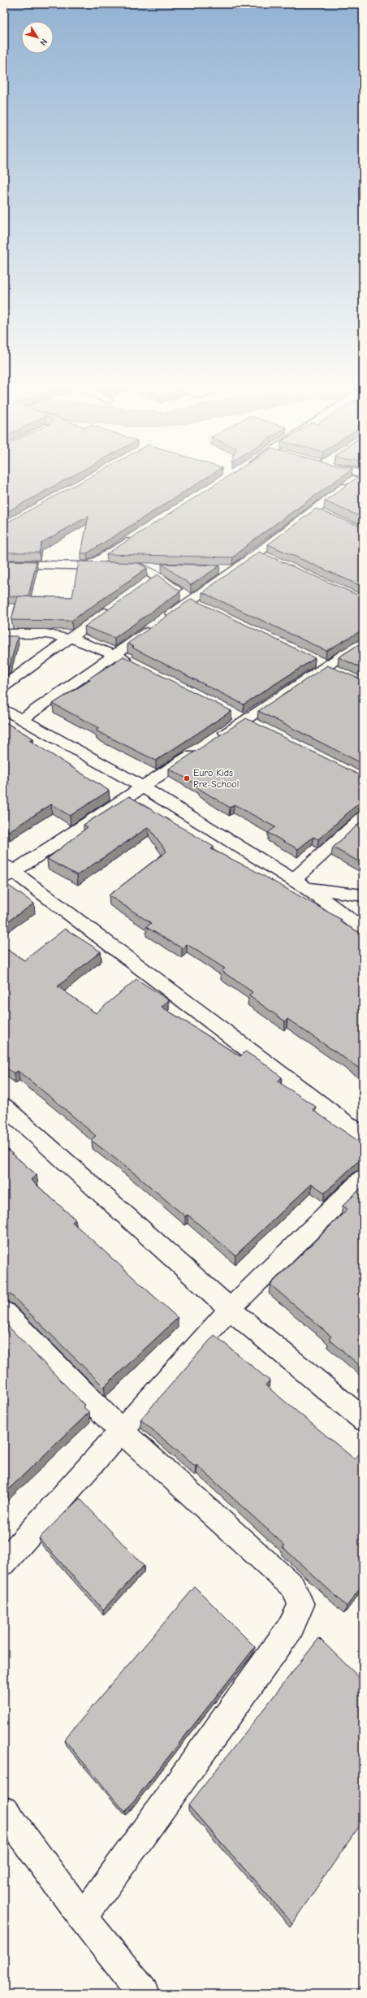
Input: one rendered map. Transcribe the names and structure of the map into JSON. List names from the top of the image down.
{
  "places": ["Euro Kids Pre-School"],
  "north": "bottom right"
}
